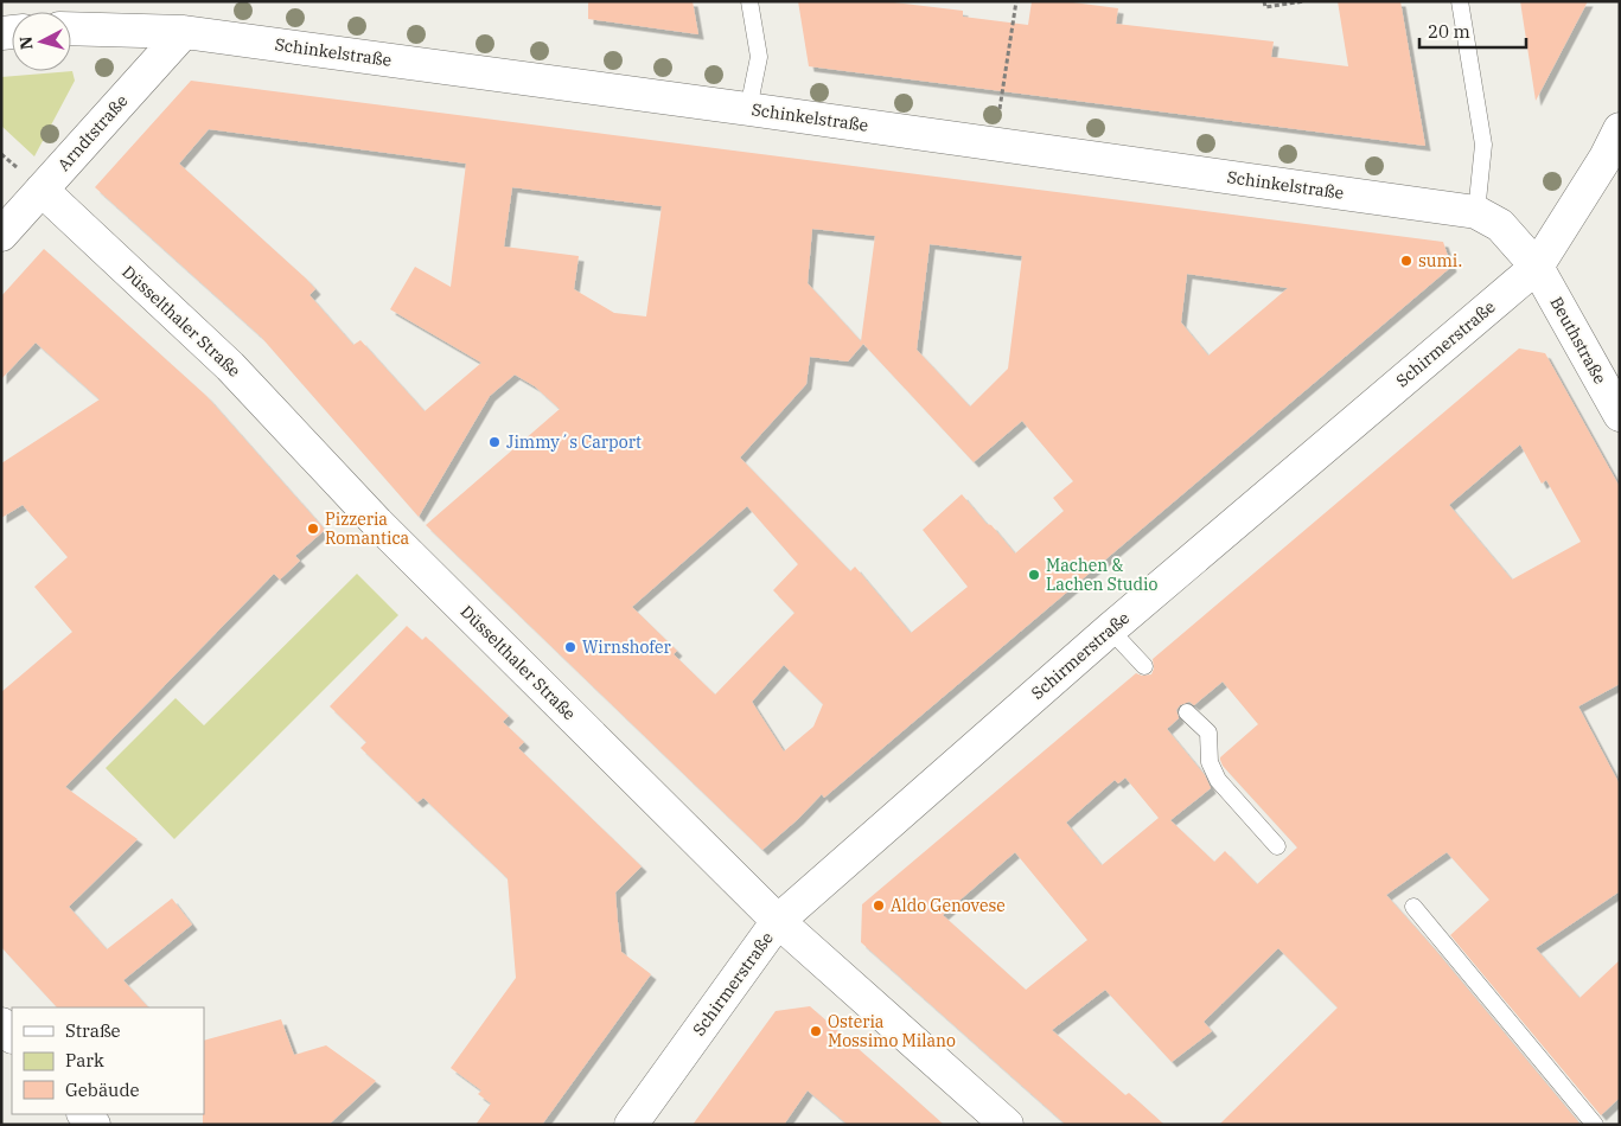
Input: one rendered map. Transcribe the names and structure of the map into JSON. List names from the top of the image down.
{
  "streets": {
    "street": [
      "Schinkelstraße",
      "Arndtstraße",
      "Düsselthaler Straße",
      "Beuthstraße",
      "Schirmerstraße"
    ]
  },
  "crossings": [
    ["Schinkelstraße", "Arndtstraße"],
    ["Schinkelstraße", "Beuthstraße"],
    ["Schinkelstraße", "Schirmerstraße"],
    ["Arndtstraße", "Düsselthaler Straße"],
    ["Düsselthaler Straße", "Schirmerstraße"],
    ["Beuthstraße", "Schirmerstraße"]
  ],
  "places": [
    "sumi.",
    "Jimmy´s Carport",
    "Pizzeria Romantica",
    "Machen & Lachen Studio",
    "Wirnshofer",
    "Aldo Genovese",
    "Osteria Mossimo Milano"
  ],
  "legend": ["Straße", "Park", "Gebäude"],
  "scale_bar": "20 m",
  "north": "left"
}
